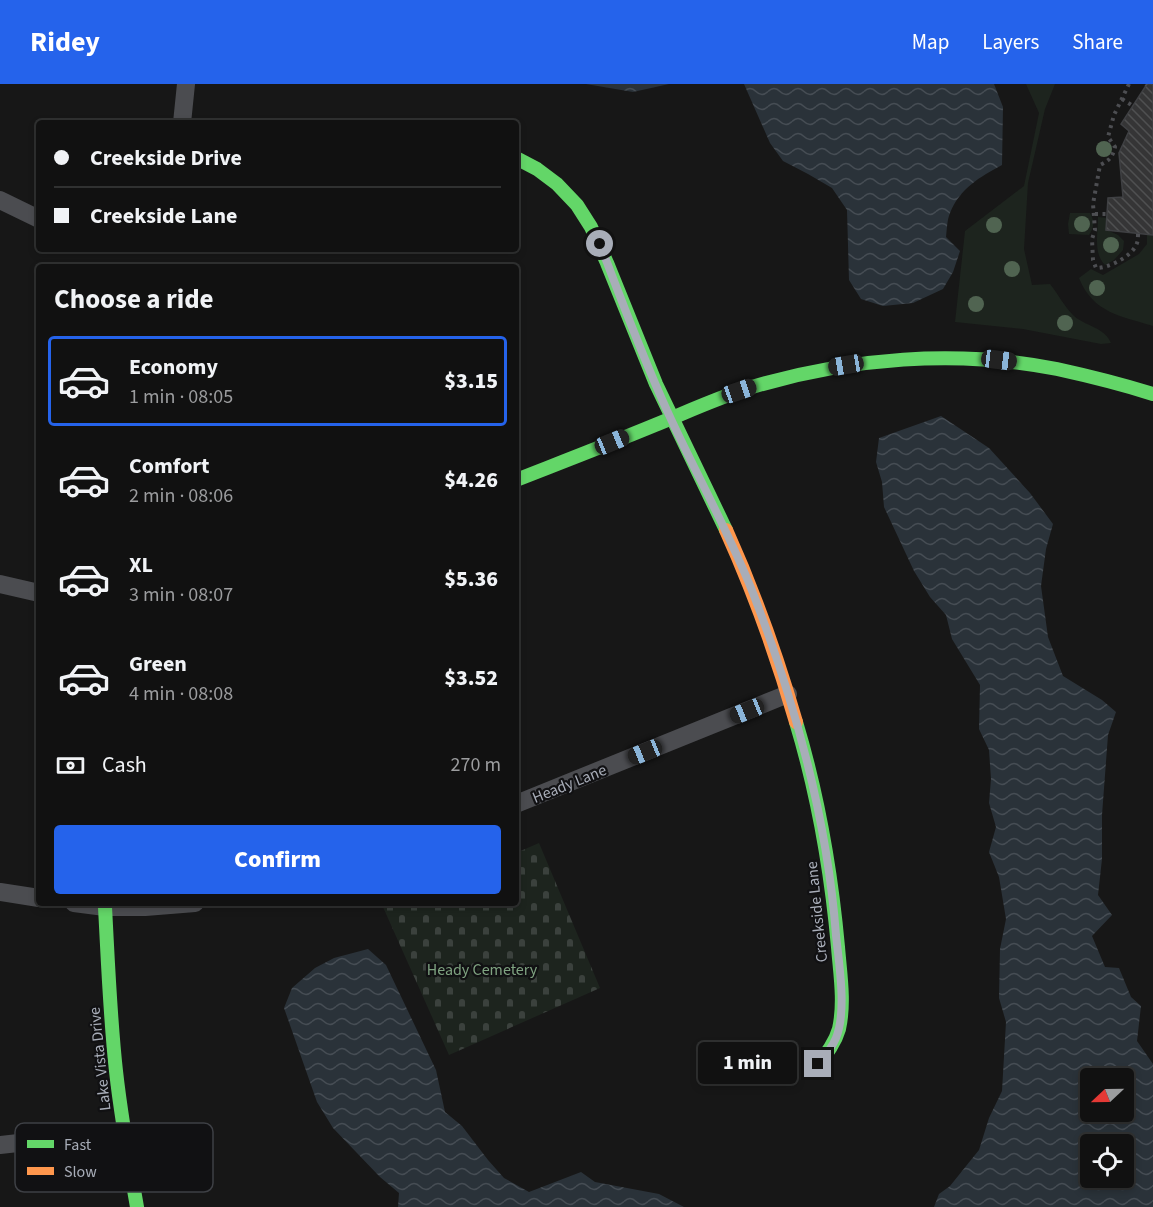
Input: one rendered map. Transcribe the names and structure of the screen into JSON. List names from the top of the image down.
{
  "streets": {
    "street": ["Heady Lane", "Creekside Lane", "Lake Vista Drive"]
  },
  "crossings": [
    ["Heady Lane", "Creekside Lane"]
  ],
  "parks": ["Heady Cemetery"],
  "legend": ["Fast", "Slow"],
  "north": "left",
  "page": {
    "header": "Ridey",
    "nav": ["Map", "Layers", "Share"],
    "banner": ["Creekside Drive", "Creekside Lane"],
    "heading": "Choose a ride",
    "list": [
      {
        "name": "Economy",
        "note": "1 min · 08:05",
        "value": "$3.15"
      },
      {
        "name": "Comfort",
        "note": "2 min · 08:06",
        "value": "$4.26"
      },
      {
        "name": "XL",
        "note": "3 min · 08:07",
        "value": "$5.36"
      },
      {
        "name": "Green",
        "note": "4 min · 08:08",
        "value": "$3.52"
      }
    ],
    "pay": ["Cash", "270 m"],
    "buttons": "Confirm",
    "bubble": "1 min"
  }
}
